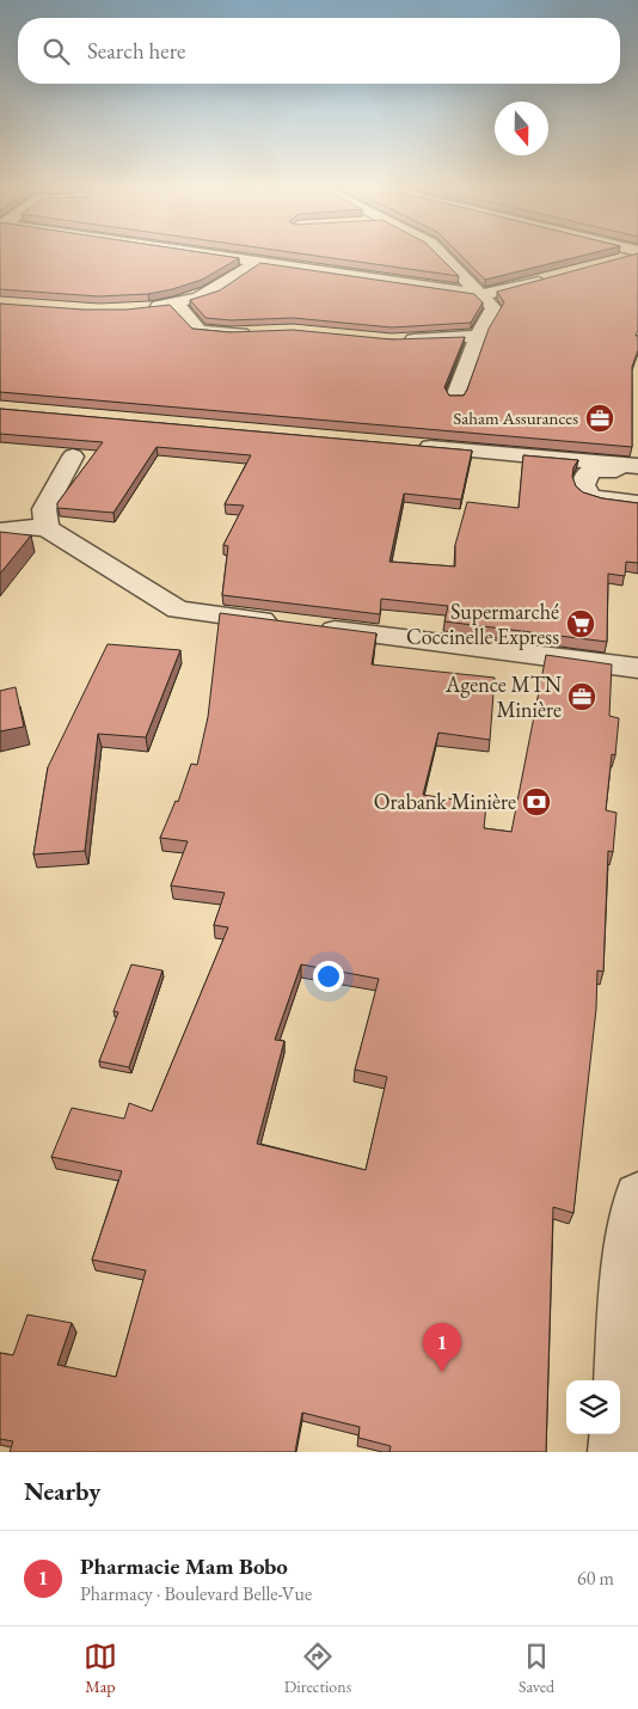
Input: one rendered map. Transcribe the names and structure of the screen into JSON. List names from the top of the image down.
{
  "places": {
    "office": ["Saham Assurances", "Agence MTN Minière"],
    "supermarket": ["Supermarché Coccinelle Express"],
    "bank": ["Orabank Minière"]
  },
  "north": "bottom",
  "page": {
    "search": "Search here",
    "pins": "1",
    "heading": "Nearby",
    "list": [
      {
        "mark": "1",
        "name": "Pharmacie Mam Bobo",
        "note": "Pharmacy · Boulevard Belle-Vue",
        "value": "60 m"
      }
    ],
    "nav": ["Map", "Directions", "Saved"]
  }
}
